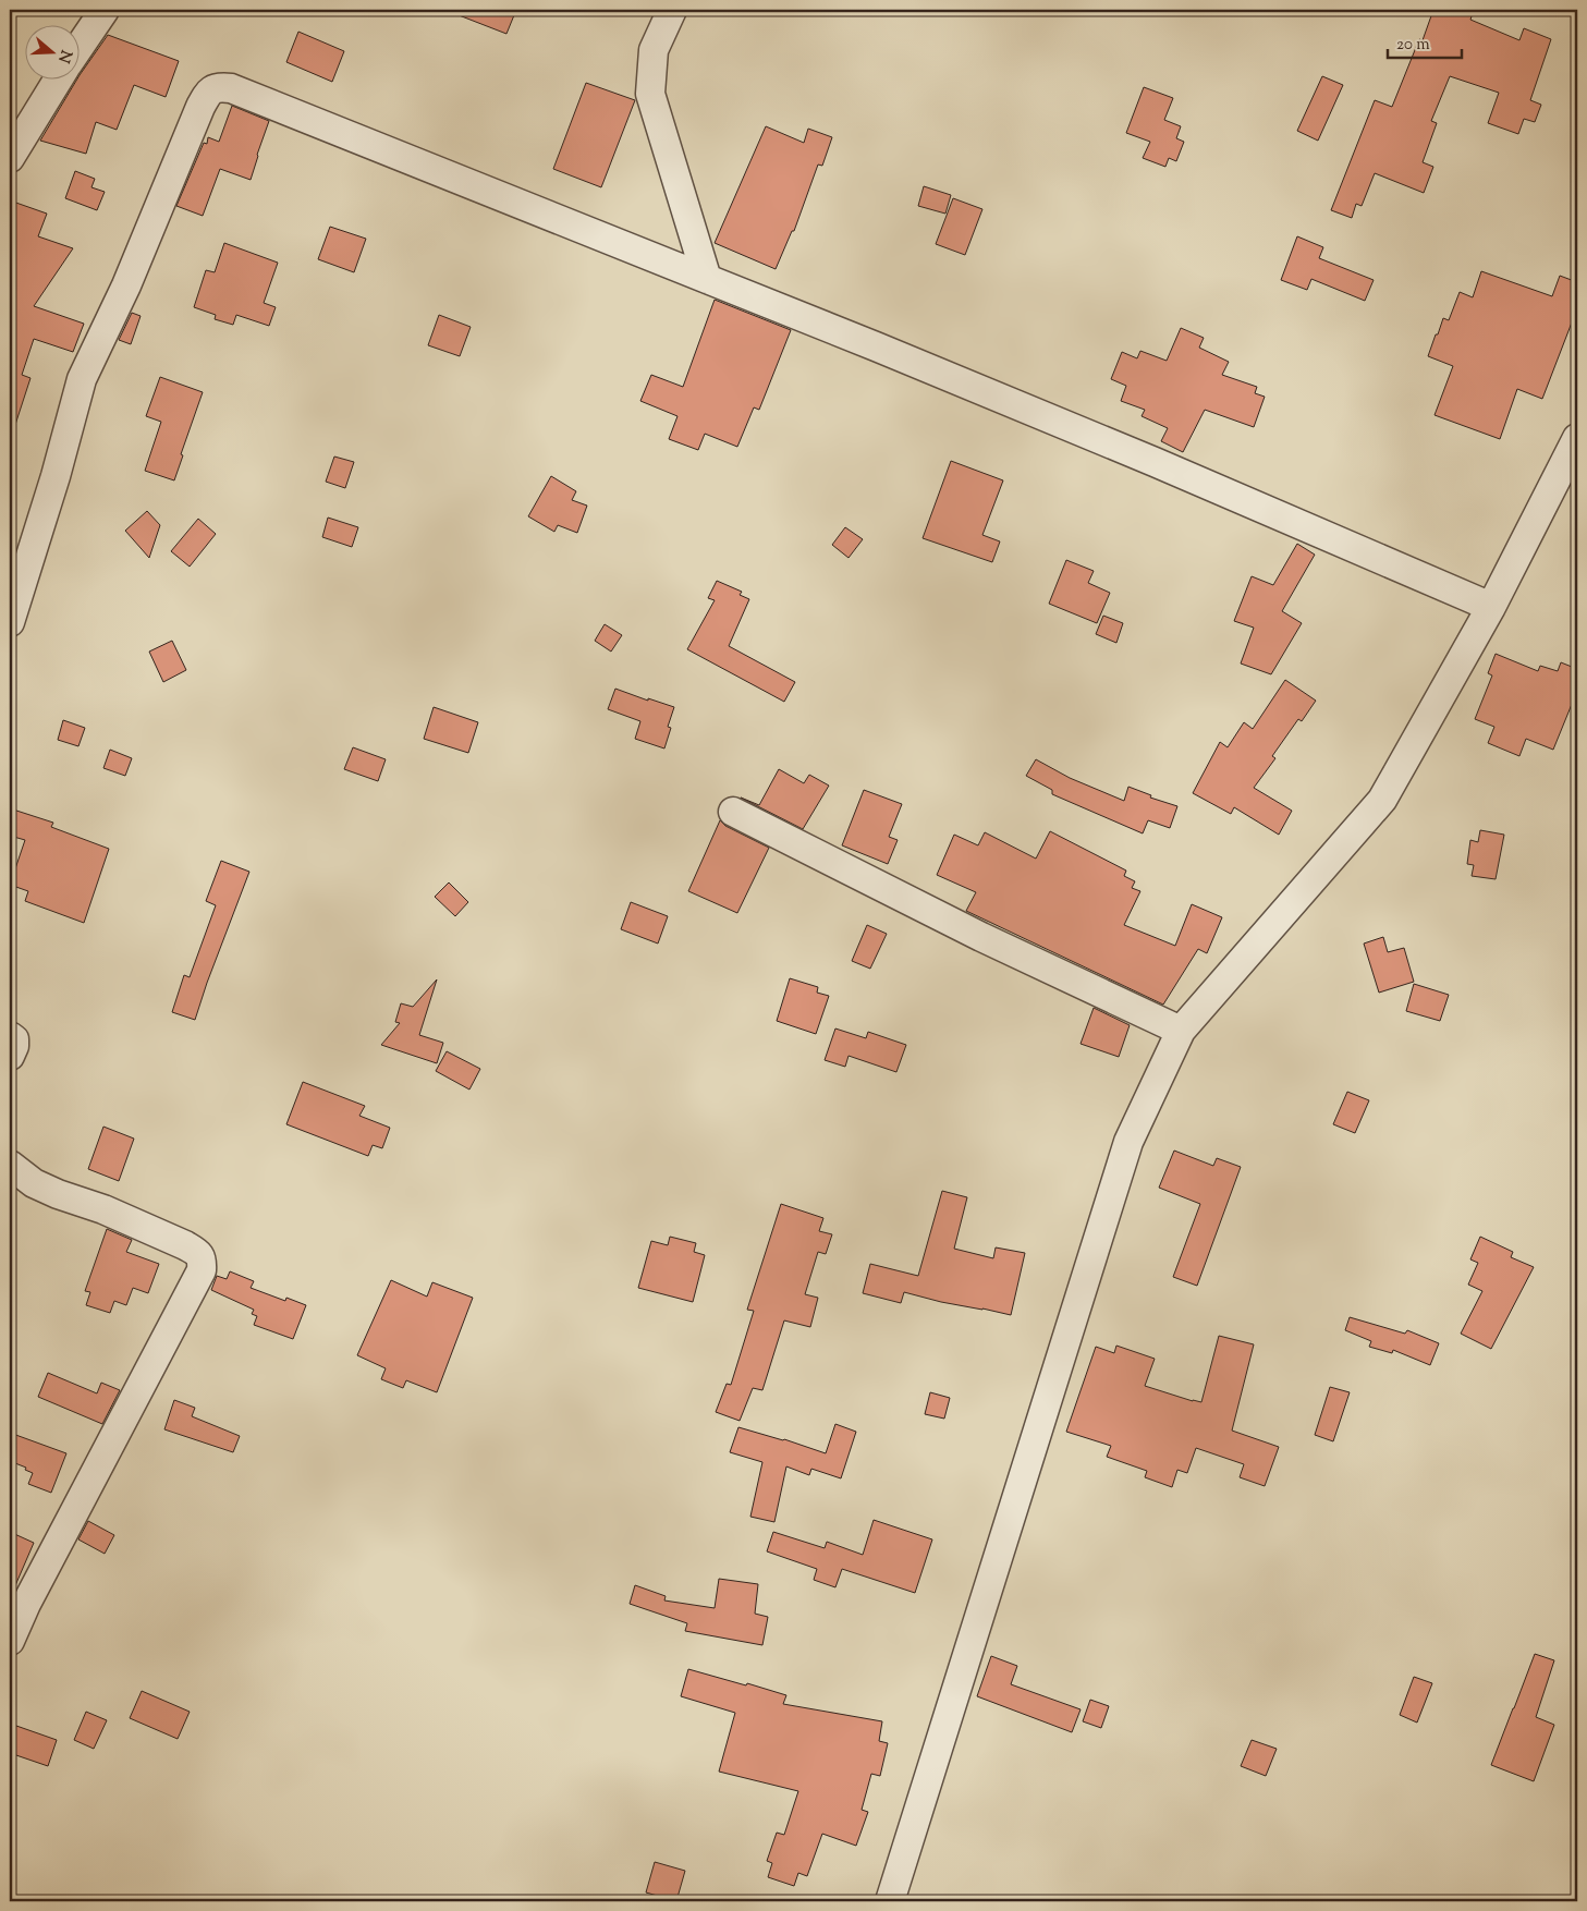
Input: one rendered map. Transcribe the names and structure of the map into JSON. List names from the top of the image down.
{
  "scale_bar": "20 m",
  "north": "right"
}
